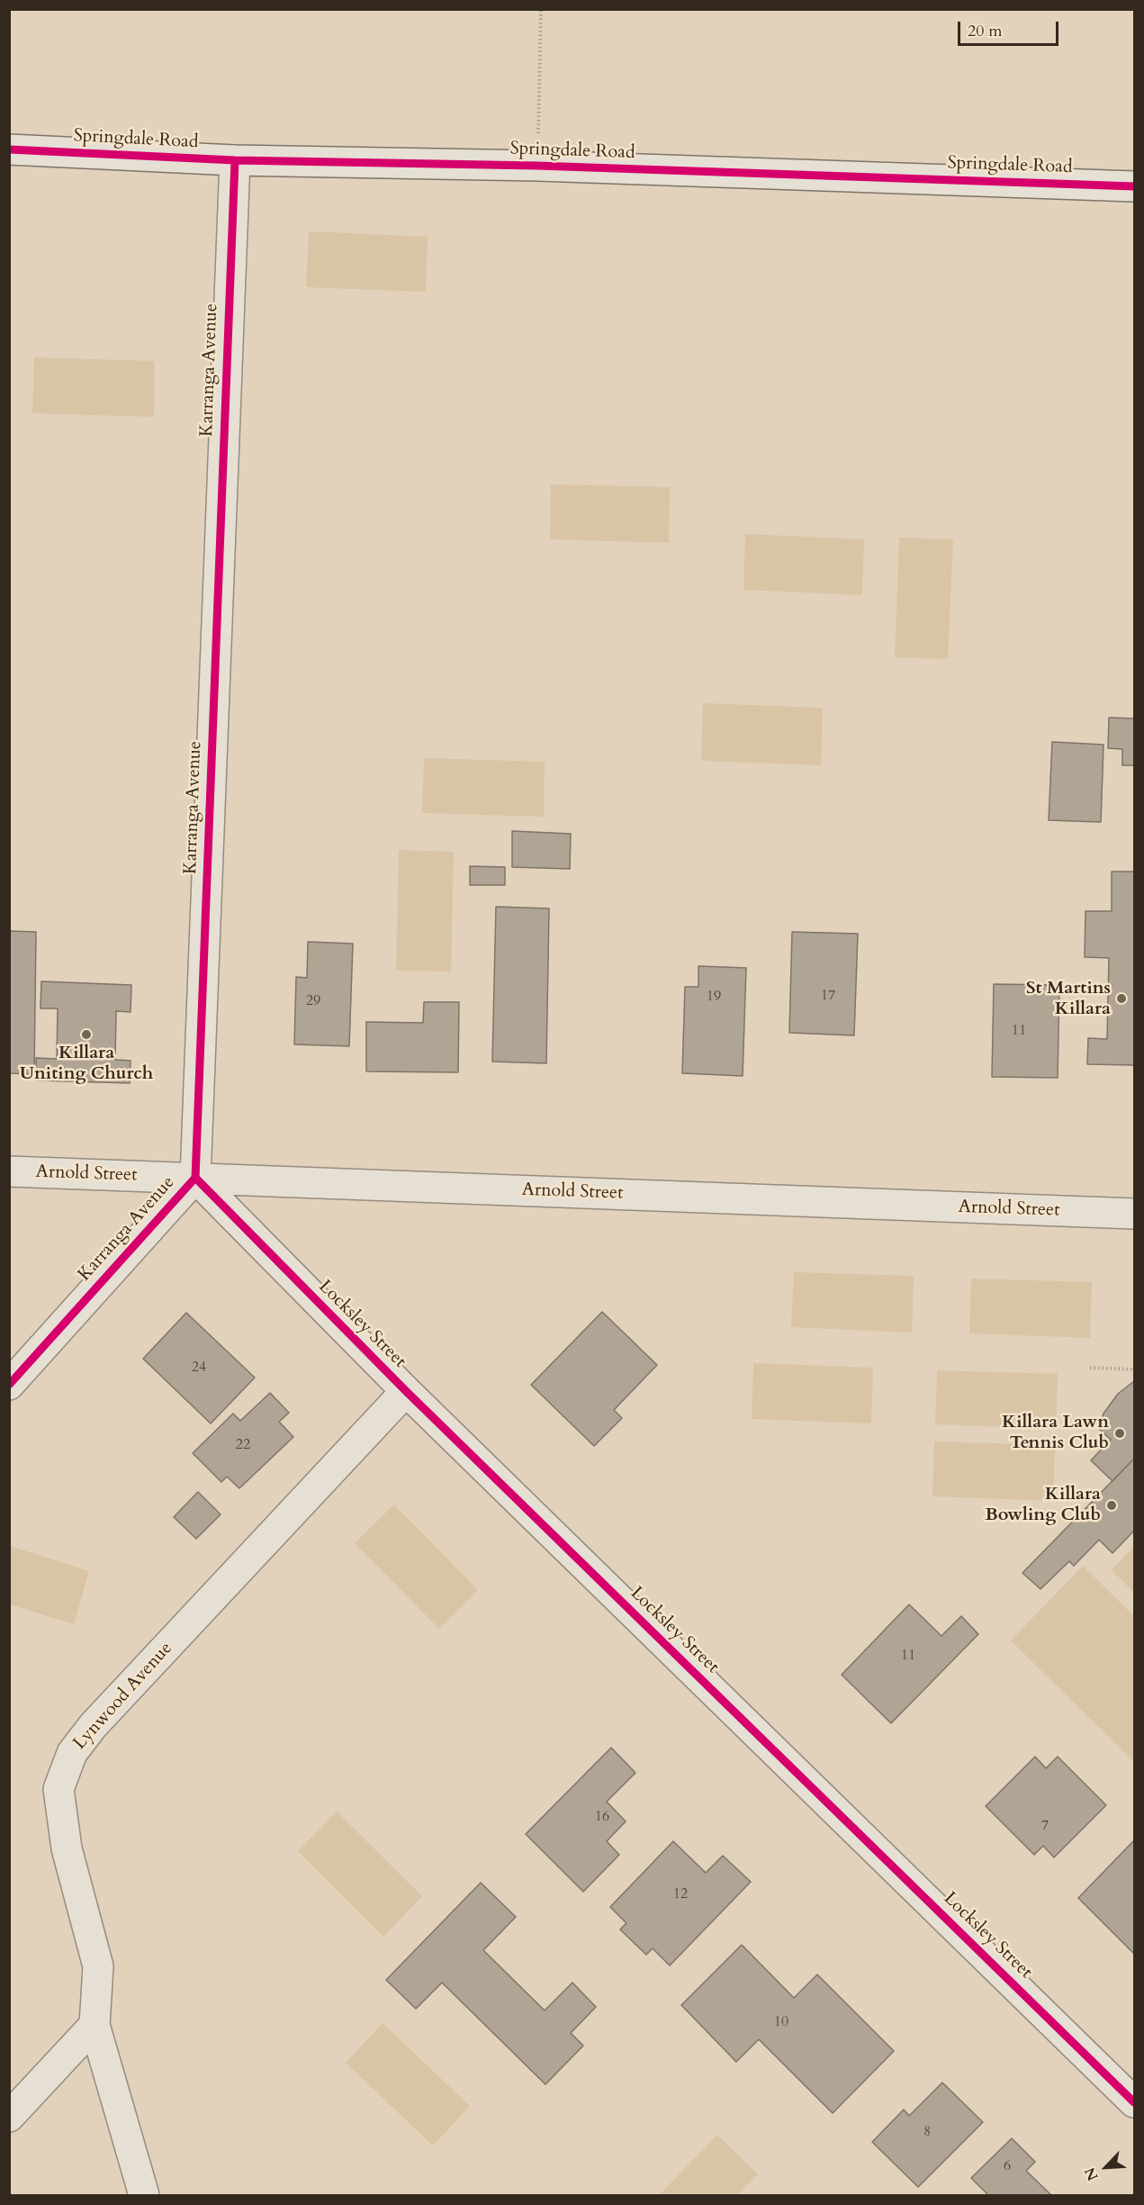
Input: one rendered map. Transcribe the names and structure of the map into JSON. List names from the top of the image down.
{
  "streets": {
    "street": [
      "Springdale Road",
      "Karranga Avenue",
      "Arnold Street",
      "Locksley Street",
      "Lynwood Avenue"
    ]
  },
  "crossings": [
    ["Springdale Road", "Karranga Avenue"],
    ["Karranga Avenue", "Arnold Street"],
    ["Karranga Avenue", "Locksley Street"],
    ["Arnold Street", "Locksley Street"],
    ["Locksley Street", "Lynwood Avenue"]
  ],
  "places": [
    "St Martins Killara",
    "Killara Uniting Church",
    "Killara Lawn Tennis Club",
    "Killara Bowling Club"
  ],
  "house_numbers": [
    "17",
    "19",
    "29",
    "11",
    "24",
    "22",
    "11",
    "16",
    "7",
    "12",
    "10",
    "8",
    "6"
  ],
  "scale_bar": "20 m",
  "north": "bottom left"
}
